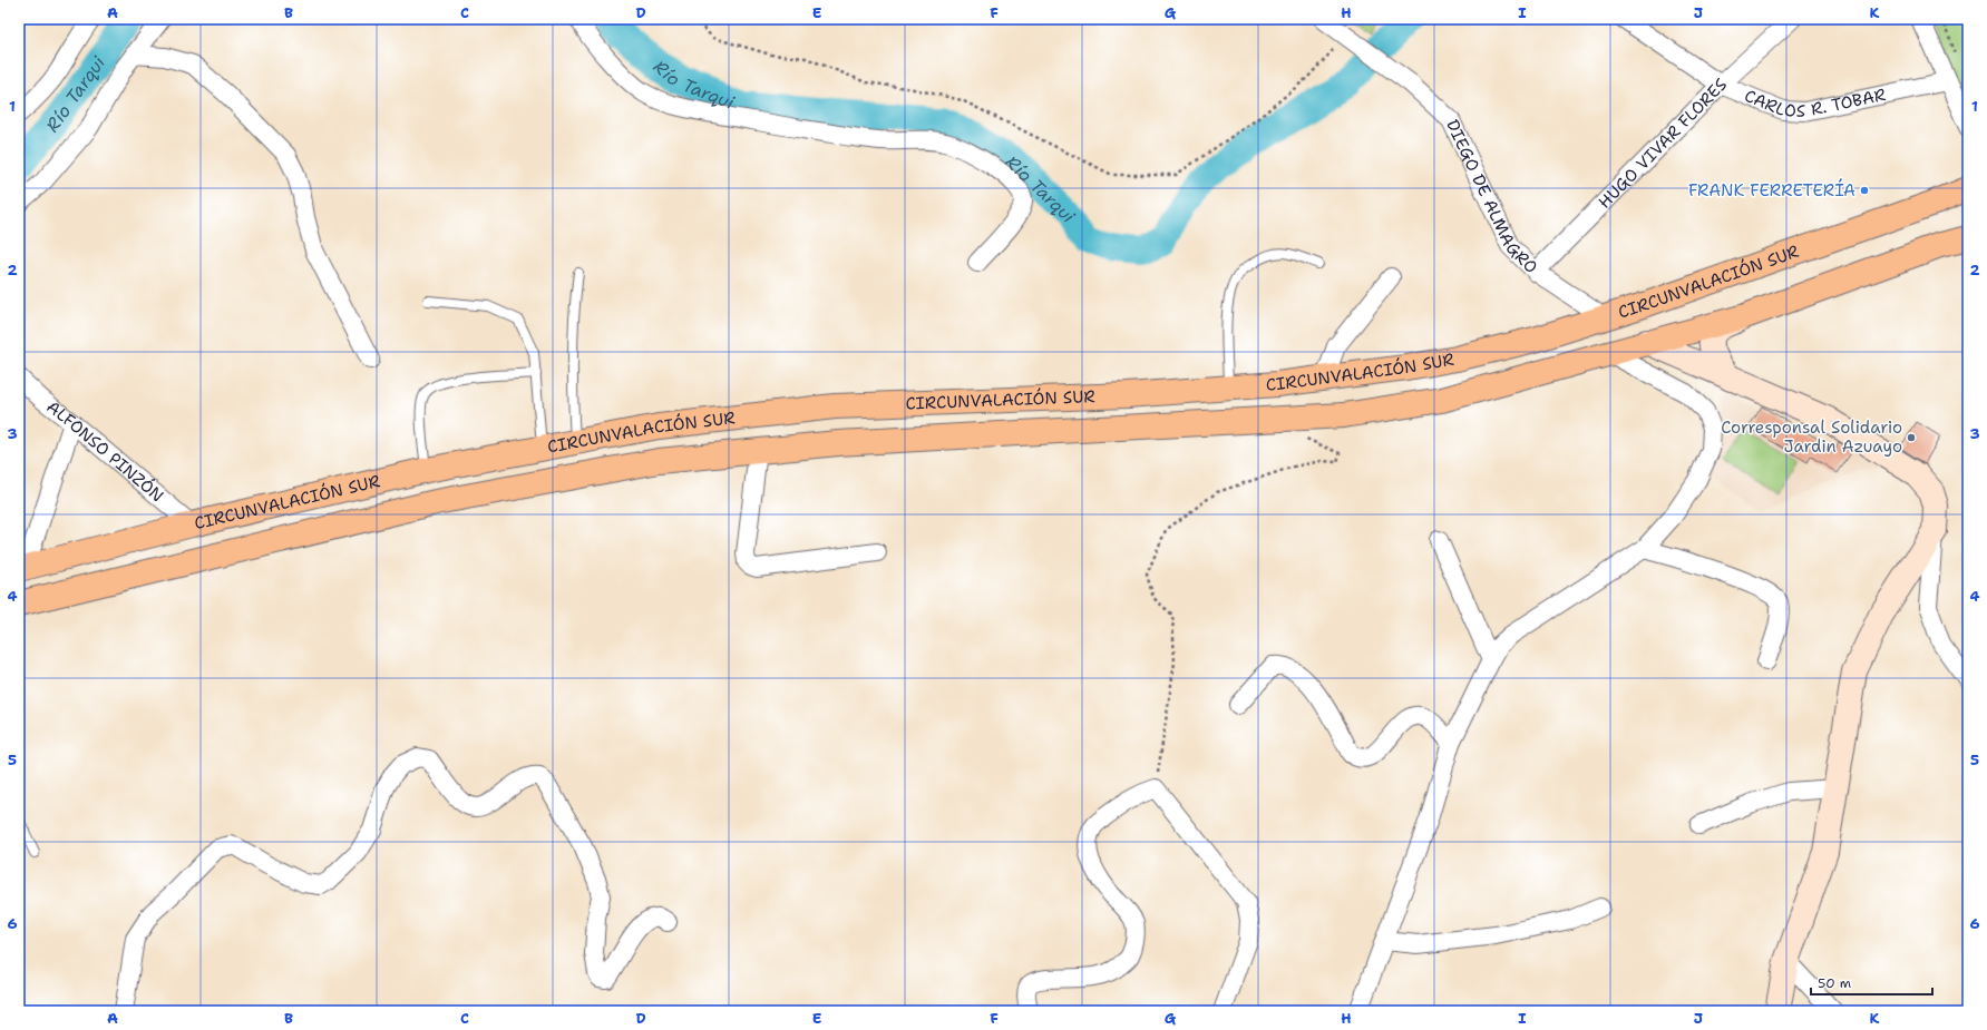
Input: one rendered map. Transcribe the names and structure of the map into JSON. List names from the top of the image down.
{
  "streets": {
    "highway": ["CIRCUNVALACIÓN SUR"],
    "street": [
      "CARLOS R. TOBAR",
      "HUGO VIVAR FLORES",
      "DIEGO DE ALMAGRO",
      "ALFONSO PINZÓN"
    ]
  },
  "crossings": [
    ["CARLOS R. TOBAR", "HUGO VIVAR FLORES"],
    ["HUGO VIVAR FLORES", "DIEGO DE ALMAGRO"],
    ["DIEGO DE ALMAGRO", "CIRCUNVALACIÓN SUR"],
    ["CIRCUNVALACIÓN SUR", "ALFONSO PINZÓN"]
  ],
  "water": ["Río Tarqui"],
  "places": ["FRANK FERRETERÍA", "Corresponsal Solidario Jardin Azuayo"],
  "scale_bar": "50 m",
  "grid": {
    "columns": [
      "A",
      "B",
      "C",
      "D",
      "E",
      "F",
      "G",
      "H",
      "I",
      "J",
      "K"
    ],
    "rows": [
      "1",
      "2",
      "3",
      "4",
      "5",
      "6"
    ]
  }
}
